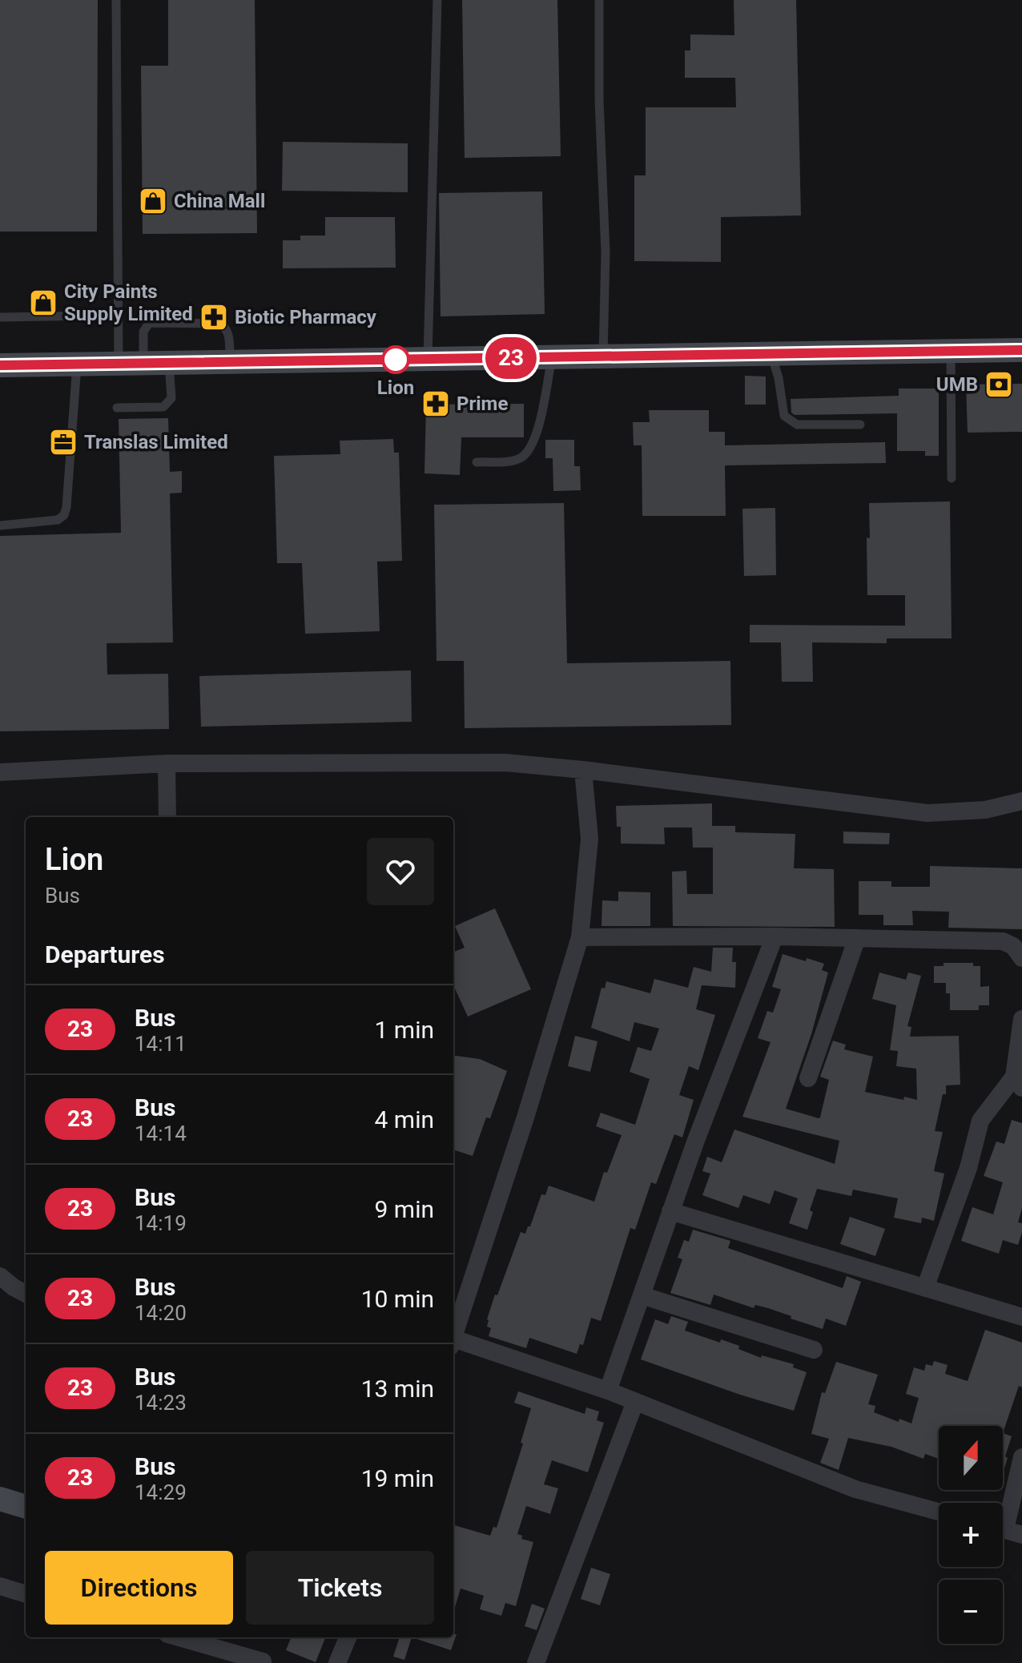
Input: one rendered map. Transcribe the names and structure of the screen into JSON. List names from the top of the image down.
{
  "places": {
    "shop": ["China Mall", "City Paints Supply Limited"],
    "pharmacy": ["Biotic Pharmacy", "Prime"],
    "other": ["Lion"],
    "bank": ["UMB"],
    "office": ["Translas Limited"]
  },
  "lines": ["bus line 23"],
  "north": "top",
  "page": {
    "on_map": "23",
    "heading": [
      ["Lion", "Bus"],
      "Departures"
    ],
    "list": [
      {
        "mark": "23",
        "name": "Bus",
        "note": "14:11",
        "value": "1 min"
      },
      {
        "mark": "23",
        "name": "Bus",
        "note": "14:14",
        "value": "4 min"
      },
      {
        "mark": "23",
        "name": "Bus",
        "note": "14:19",
        "value": "9 min"
      },
      {
        "mark": "23",
        "name": "Bus",
        "note": "14:20",
        "value": "10 min"
      },
      {
        "mark": "23",
        "name": "Bus",
        "note": "14:23",
        "value": "13 min"
      },
      {
        "mark": "23",
        "name": "Bus",
        "note": "14:29",
        "value": "19 min"
      }
    ],
    "map_buttons": ["+", "−"],
    "buttons": ["Directions", "Tickets"]
  }
}
